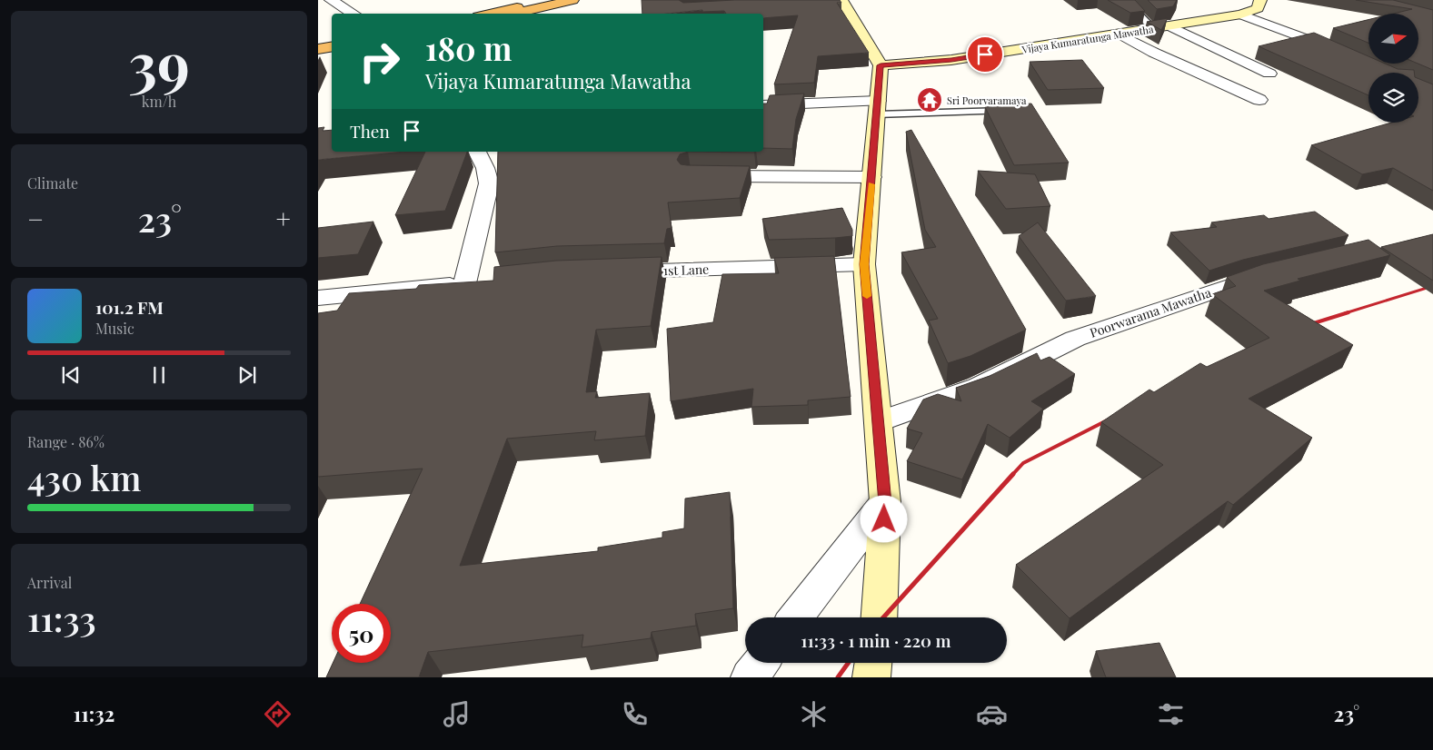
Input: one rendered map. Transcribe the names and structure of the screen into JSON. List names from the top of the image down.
{
  "streets": {
    "main road": ["Vijaya Kumaratunga Mawatha"],
    "street": ["1st Lane", "Poorwarama Mawatha"]
  },
  "places": {
    "temple": ["Sri Poorvaramaya"]
  },
  "north": "right",
  "page": {
    "tile": [
      ["39", "km/h"],
      "Climate",
      ["Range · 86%", "430 km"],
      ["Arrival", "11:33"]
    ],
    "turn": ["180 m", "Vijaya Kumaratunga Mawatha"],
    "then": "Then",
    "heat": ["−", "23°", "+"],
    "song": ["101.2 FM", "Music"],
    "limit": "50",
    "trip": "11:33 · 1 min · 220 m",
    "tabs": ["11:32", "23°"]
  }
}
